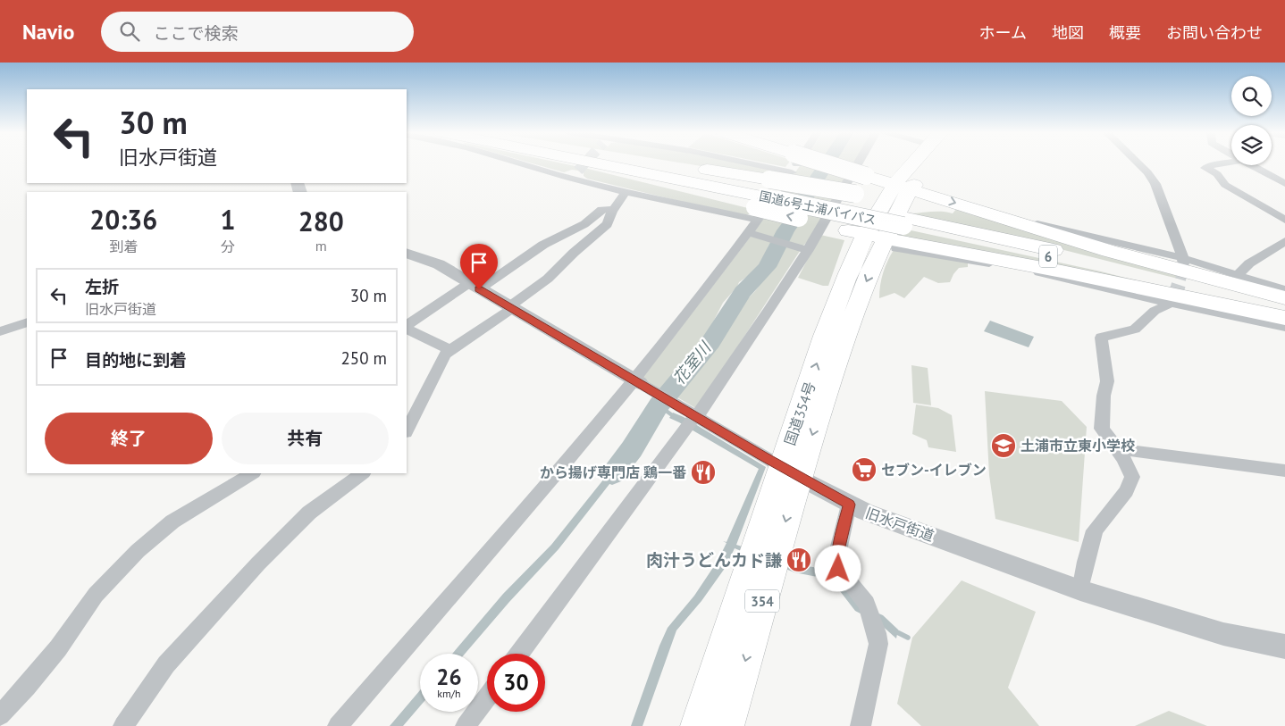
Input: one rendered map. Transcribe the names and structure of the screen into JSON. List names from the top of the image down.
{
  "streets": {
    "highway": [
      "国道6号土浦バイパス",
      "6",
      "国道354号",
      "354"
    ],
    "street": ["旧水戸街道"]
  },
  "crossings": [
    ["国道6号土浦バイパス", "国道354号"],
    ["国道354号", "旧水戸街道"]
  ],
  "water": ["花室川"],
  "places": {
    "school or university": ["土浦市立東小学校"],
    "supermarket": ["セブン-イレブン"],
    "restaurant": ["から揚げ専門店 鶏一番", "肉汁うどんカド謙"]
  },
  "page": {
    "header": "Navio",
    "search": "ここで検索",
    "nav": [
      "ホーム",
      "地図",
      "概要",
      "お問い合わせ"
    ],
    "turn": ["30 m", "旧水戸街道"],
    "eta": [
      "20:36",
      "到着",
      "1",
      "分",
      "280",
      "m"
    ],
    "list": [
      {
        "name": "左折",
        "note": "旧水戸街道",
        "value": "30 m"
      },
      {
        "name": "目的地に到着",
        "value": "250 m"
      }
    ],
    "buttons": ["終了", "共有"],
    "speed": "26 km/h",
    "limit": "30"
  }
}
